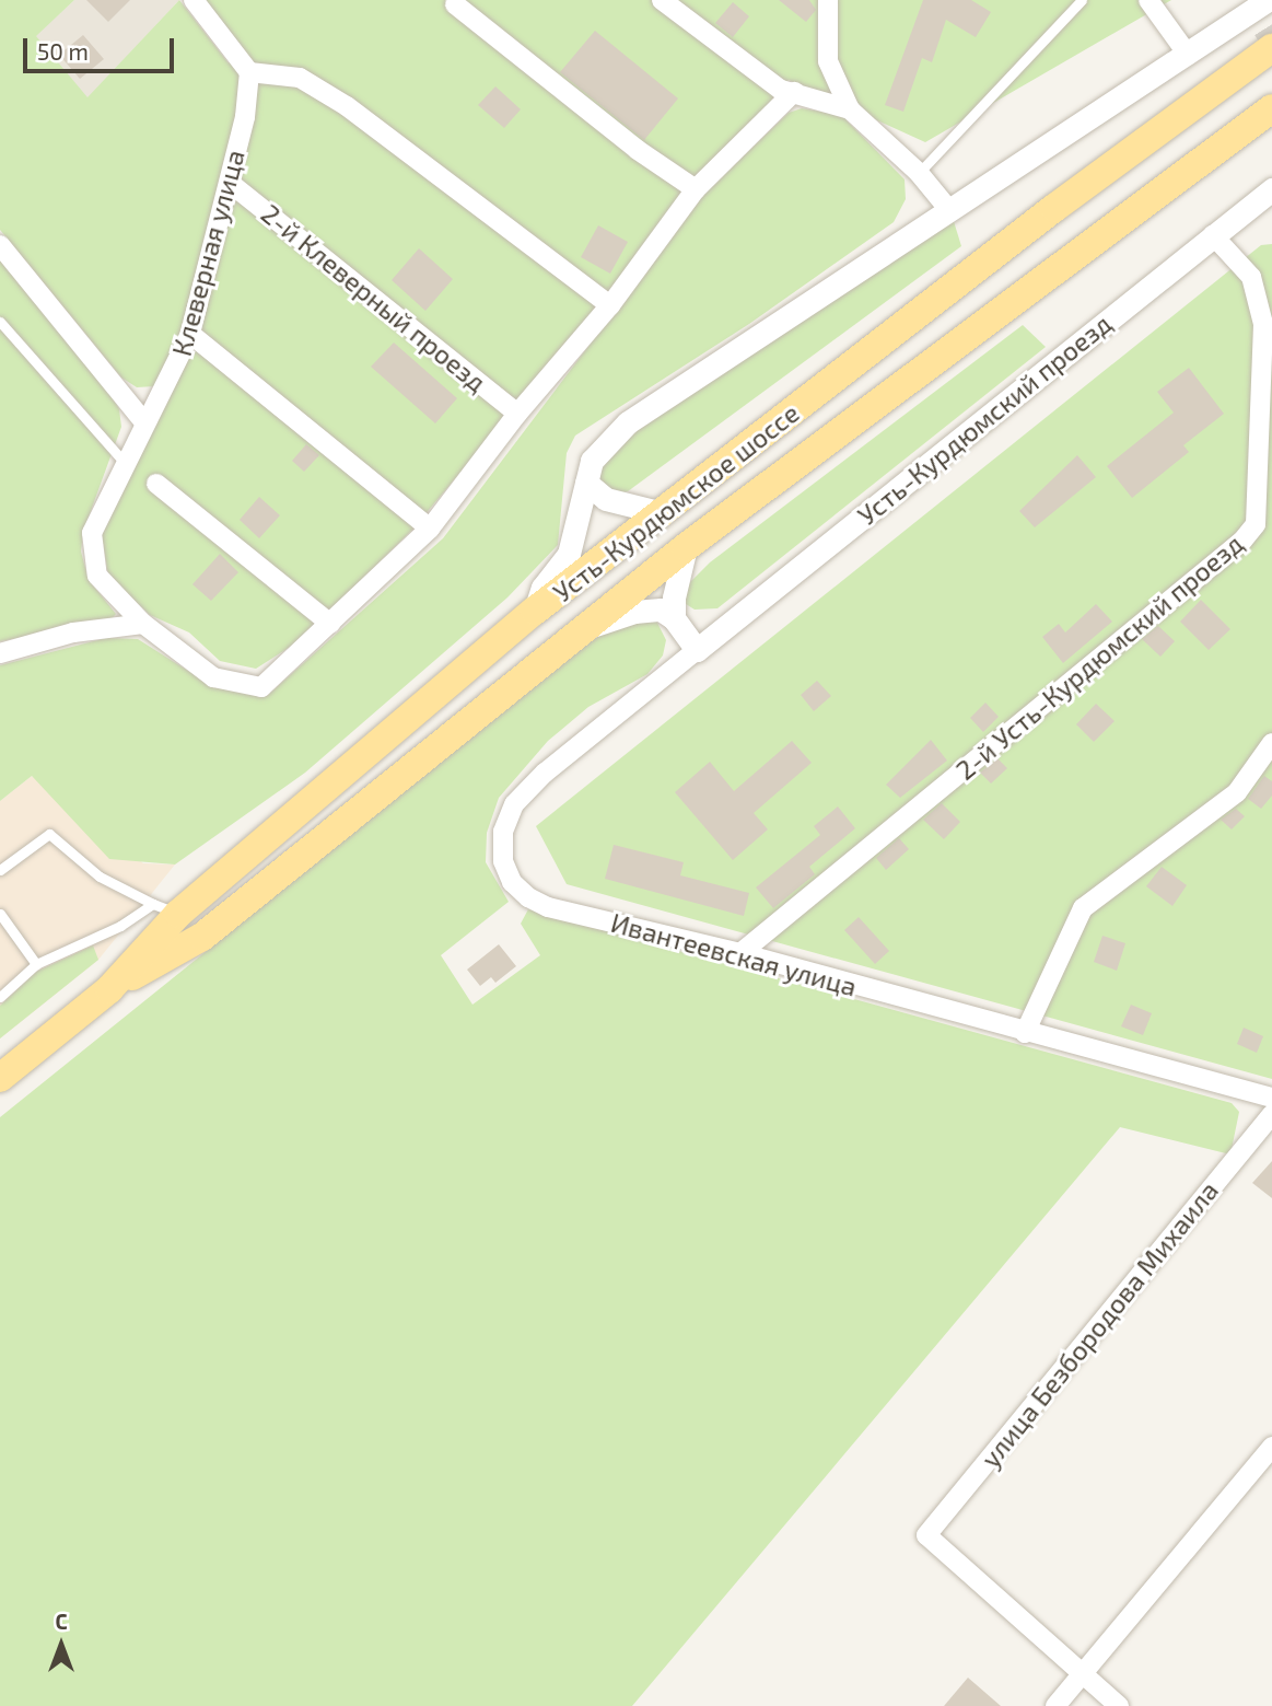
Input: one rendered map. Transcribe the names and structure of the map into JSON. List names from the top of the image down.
{
  "streets": {
    "main road": ["Усть-Курдюмское шоссе"],
    "street": [
      "Клеверная улица",
      "2-й Клеверный проезд",
      "Усть-Курдюмский проезд",
      "2-й Усть-Курдюмский проезд",
      "Ивантеевская улица",
      "улица Безбородова Михаила"
    ]
  },
  "crossings": [
    ["Клеверная улица", "2-й Клеверный проезд"],
    ["Усть-Курдюмский проезд", "2-й Усть-Курдюмский проезд"],
    ["Усть-Курдюмский проезд", "Ивантеевская улица"],
    ["2-й Усть-Курдюмский проезд", "Ивантеевская улица"]
  ],
  "scale_bar": "50 m",
  "north": "top"
}
